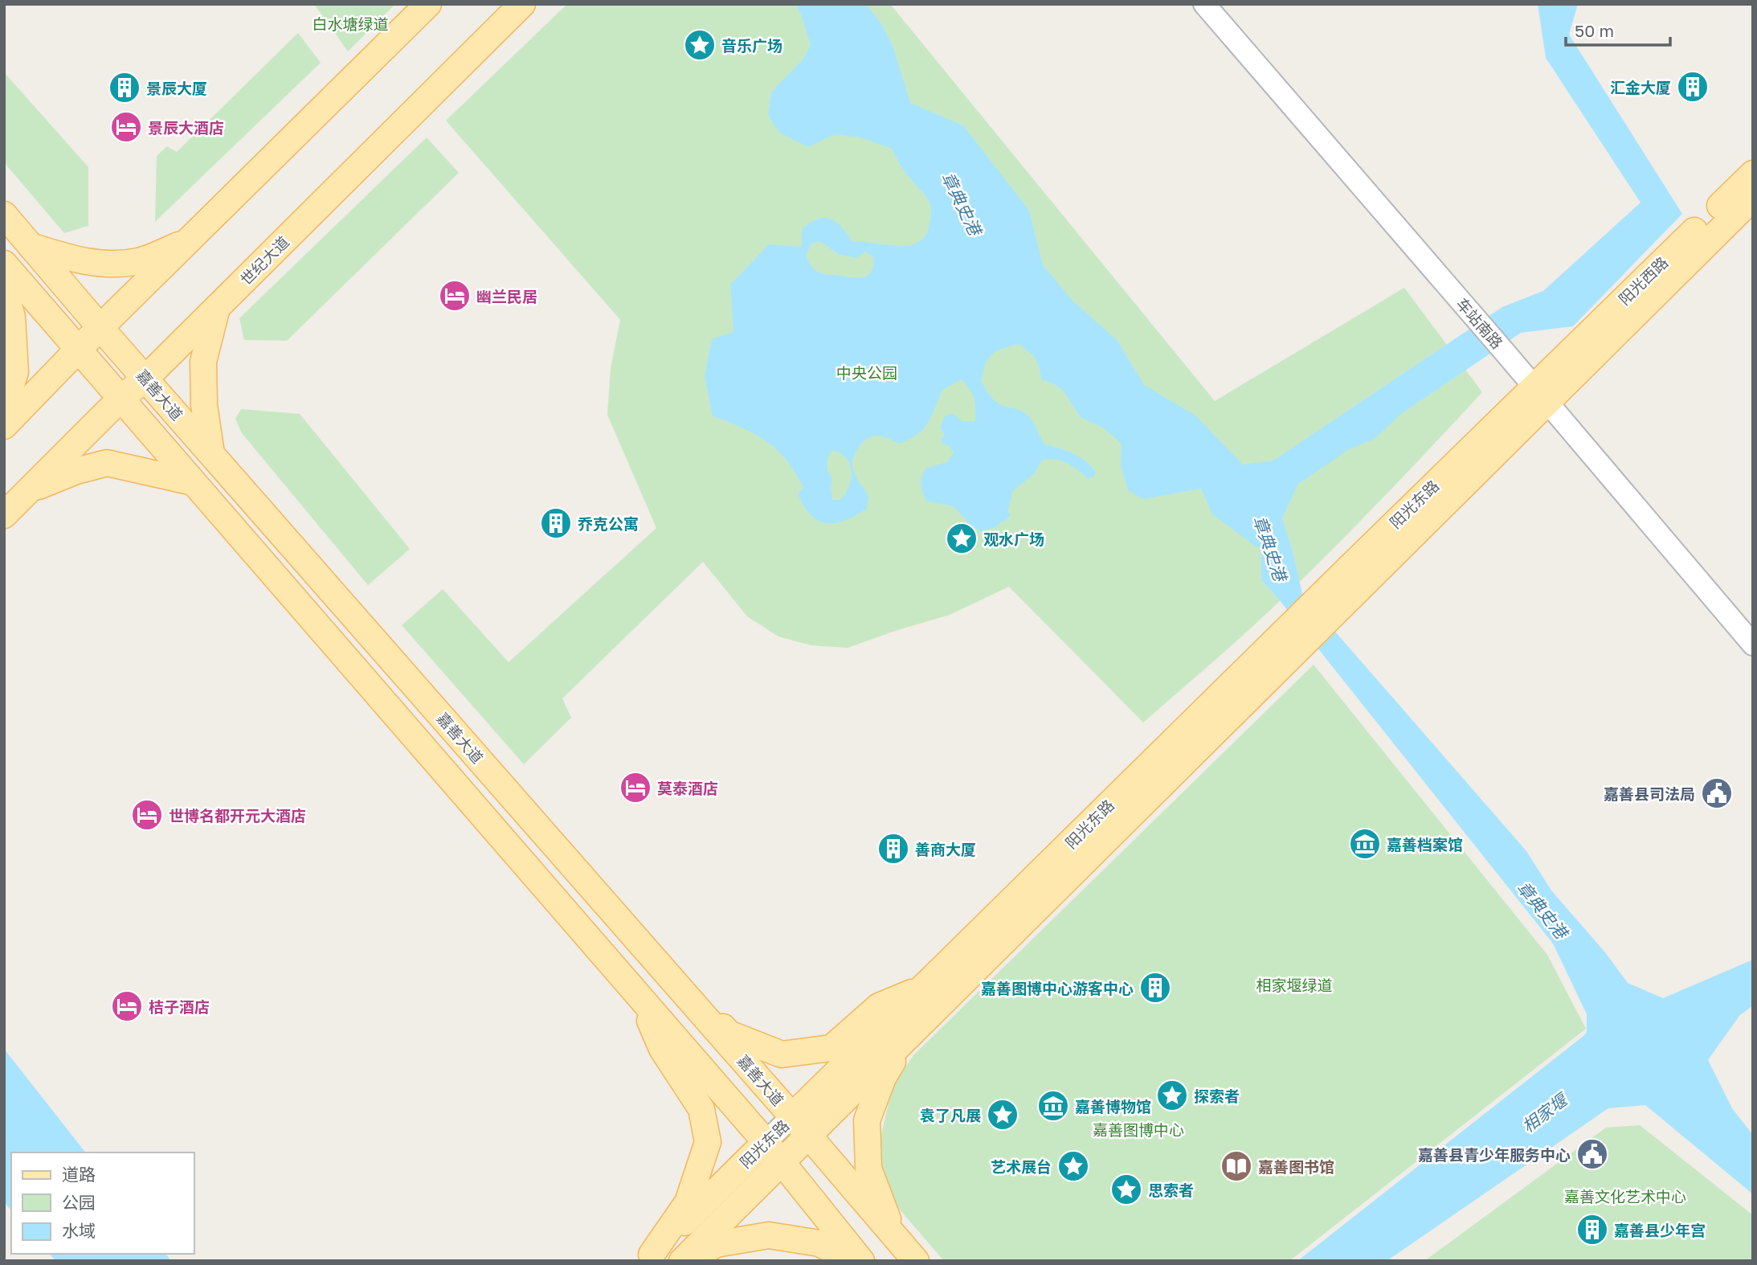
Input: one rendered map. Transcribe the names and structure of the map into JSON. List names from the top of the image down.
{
  "streets": {
    "main road": [
      "世纪大道",
      "阳光西路",
      "嘉善大道",
      "阳光东路"
    ],
    "street": ["车站南路"]
  },
  "crossings": [
    ["世纪大道", "嘉善大道"],
    ["阳光西路", "车站南路"],
    ["阳光西路", "阳光东路"],
    ["车站南路", "阳光东路"],
    ["嘉善大道", "阳光东路"]
  ],
  "water": ["章典史港", "相家堰"],
  "parks": [
    "白水塘绿道",
    "中央公园",
    "相家堰绿道",
    "嘉善图博中心",
    "嘉善文化艺术中心"
  ],
  "places": {
    "place": [
      "音乐广场",
      "观水广场",
      "探索者",
      "袁了凡展",
      "艺术展台",
      "思索者"
    ],
    "building": [
      "汇金大厦",
      "景辰大厦",
      "乔克公寓",
      "善商大厦",
      "嘉善图博中心游客中心",
      "嘉善县少年宫"
    ],
    "hotel": [
      "景辰大酒店",
      "幽兰民居",
      "莫泰酒店",
      "世博名都开元大酒店",
      "桔子酒店"
    ],
    "public building": ["嘉善县司法局", "嘉善县青少年服务中心"],
    "museum": ["嘉善档案馆", "嘉善博物馆"],
    "library": ["嘉善图书馆"]
  },
  "legend": ["道路", "公园", "水域"],
  "scale_bar": "50 m"
}
